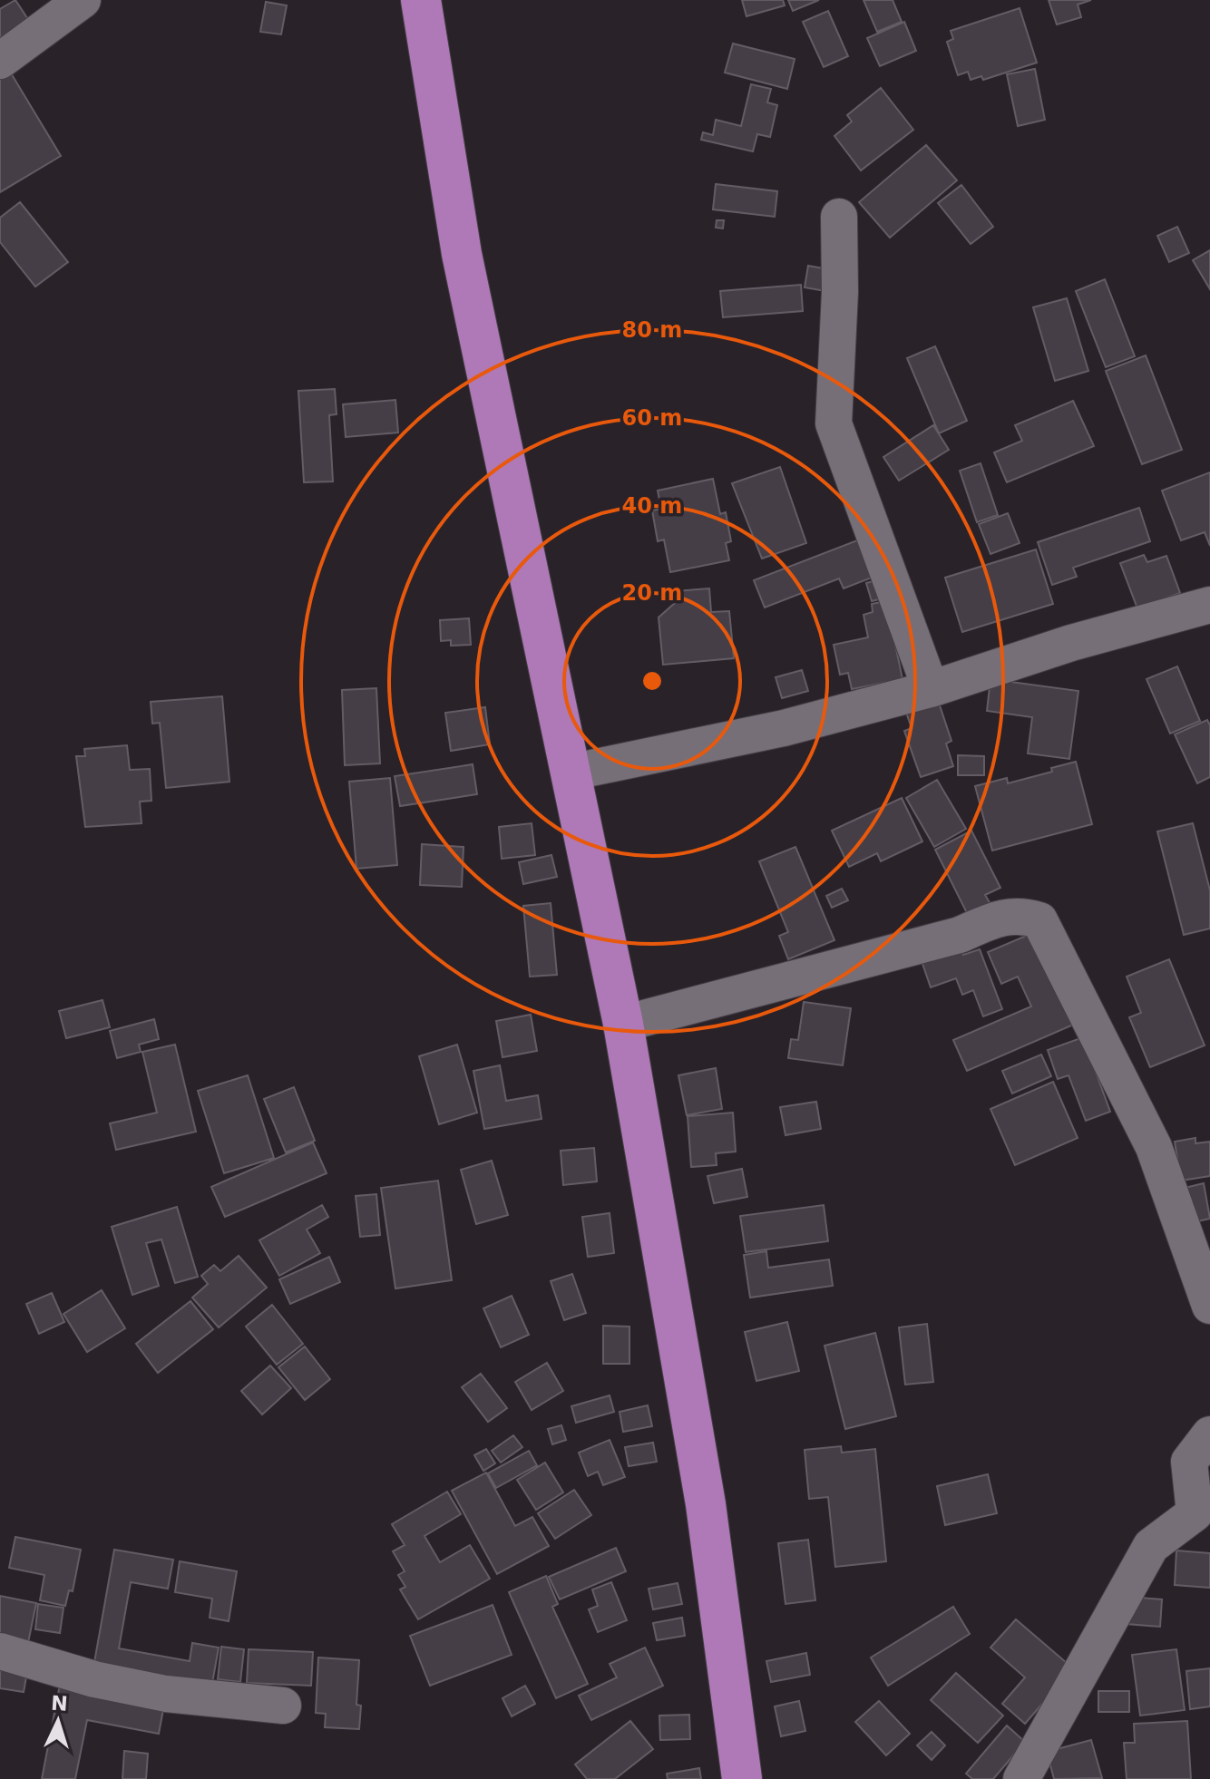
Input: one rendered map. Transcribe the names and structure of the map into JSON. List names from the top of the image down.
{
  "north": "top",
  "rings": [
    "80 m",
    "60 m",
    "40 m",
    "20 m"
  ]
}
